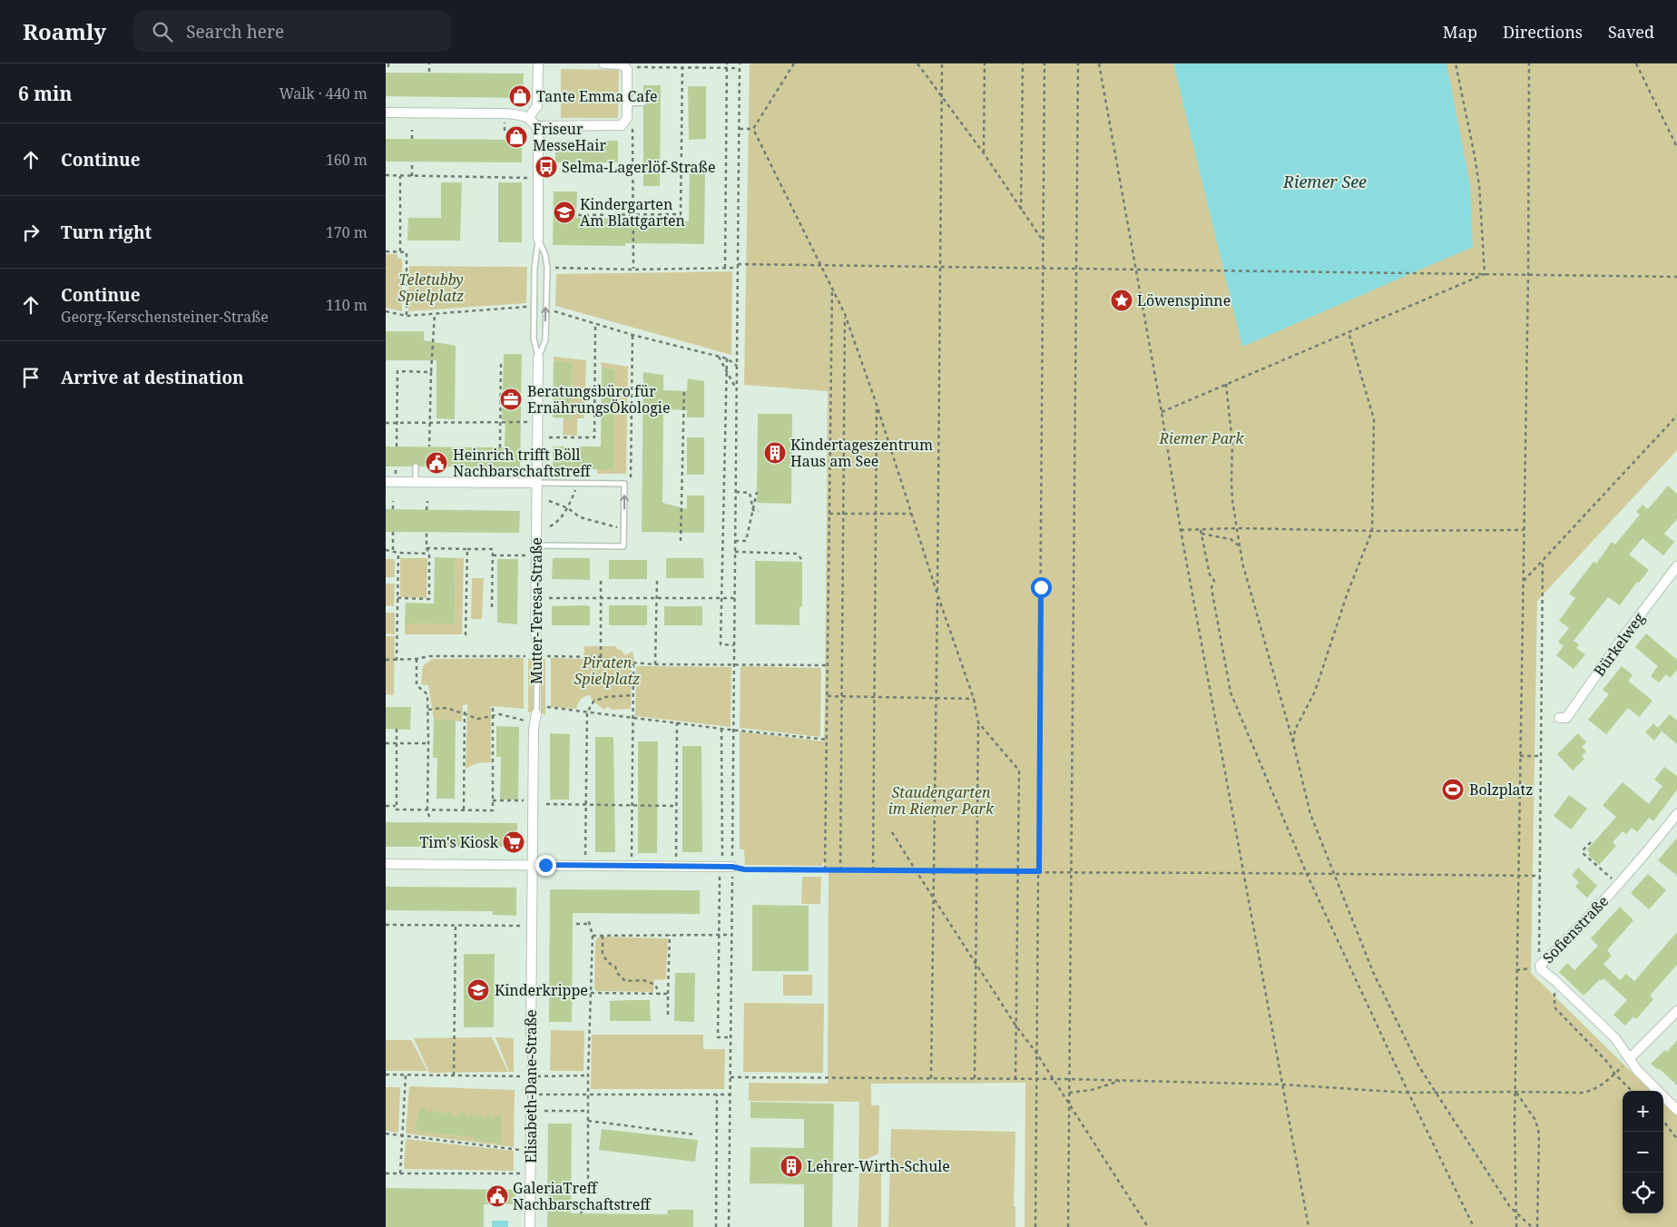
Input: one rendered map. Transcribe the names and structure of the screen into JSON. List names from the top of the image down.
{
  "streets": {
    "street": [
      "Mutter-Teresa-Straße",
      "Bürkelweg",
      "Sofienstraße",
      "Elisabeth-Dane-Straße"
    ]
  },
  "crossings": [
    ["Mutter-Teresa-Straße", "Elisabeth-Dane-Straße"]
  ],
  "water": ["Riemer See"],
  "parks": [
    "Teletubby Spielplatz",
    "Riemer Park",
    "Piraten Spielplatz",
    "Staudengarten im Riemer Park"
  ],
  "places": {
    "shop": ["Tante Emma Cafe", "Friseur MesseHair"],
    "bus stop": ["Selma-Lagerlöf-Straße"],
    "school or university": ["Kindergarten Am Blattgarten", "Kinderkrippe"],
    "place": ["Löwenspinne"],
    "office": ["Beratungsbüro für ErnährungsÖkologie"],
    "building": ["Kindertageszentrum Haus am See", "Lehrer-Wirth-Schule"],
    "public building": ["Heinrich trifft Böll Nachbarschaftstreff", "GaleriaTreff Nachbarschaftstreff"],
    "sports": ["Bolzplatz"],
    "supermarket": ["Tim's Kiosk"]
  },
  "page": {
    "header": "Roamly",
    "search": "Search here",
    "nav": ["Map", "Directions", "Saved"],
    "heading": ["6 min", "Walk · 440 m"],
    "list": [
      ["Continue", "160 m"],
      ["Turn right", "170 m"],
      ["Continue", "Georg-Kerschensteiner-Straße", "110 m"],
      "Arrive at destination"
    ],
    "map_buttons": ["+", "−"]
  }
}
